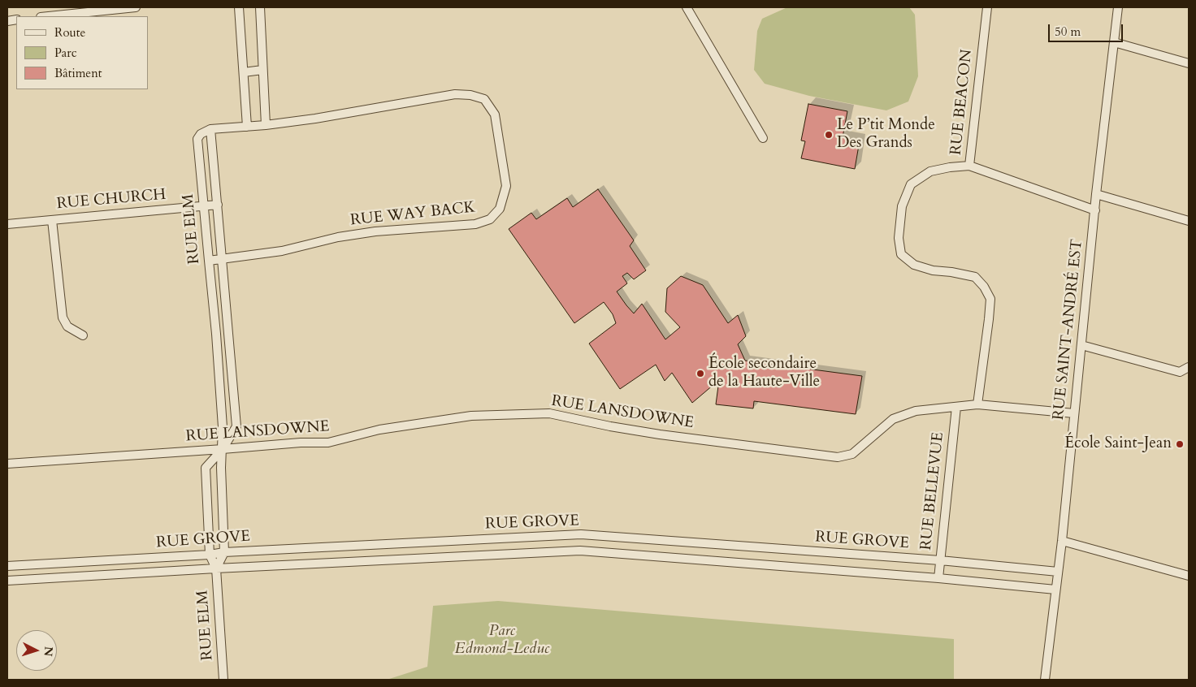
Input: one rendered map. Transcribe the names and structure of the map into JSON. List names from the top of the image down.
{
  "streets": {
    "street": [
      "RUE BEACON",
      "RUE CHURCH",
      "RUE WAY BACK",
      "RUE ELM",
      "RUE SAINT-ANDRÉ EST",
      "RUE LANSDOWNE",
      "RUE BELLEVUE",
      "RUE GROVE"
    ]
  },
  "crossings": [
    ["RUE BEACON", "RUE SAINT-ANDRÉ EST"],
    ["RUE CHURCH", "RUE ELM"],
    ["RUE WAY BACK", "RUE ELM"],
    ["RUE ELM", "RUE LANSDOWNE"],
    ["RUE ELM", "RUE GROVE"],
    ["RUE SAINT-ANDRÉ EST", "RUE LANSDOWNE"],
    ["RUE SAINT-ANDRÉ EST", "RUE GROVE"],
    ["RUE LANSDOWNE", "RUE BELLEVUE"],
    ["RUE BELLEVUE", "RUE GROVE"]
  ],
  "parks": ["Parc Edmond-Leduc"],
  "places": ["Le P’tit Monde Des Grands", "École secondaire de la Haute-Ville", "École Saint-Jean"],
  "legend": ["Route", "Parc", "Bâtiment"],
  "scale_bar": "50 m",
  "north": "right"
}
